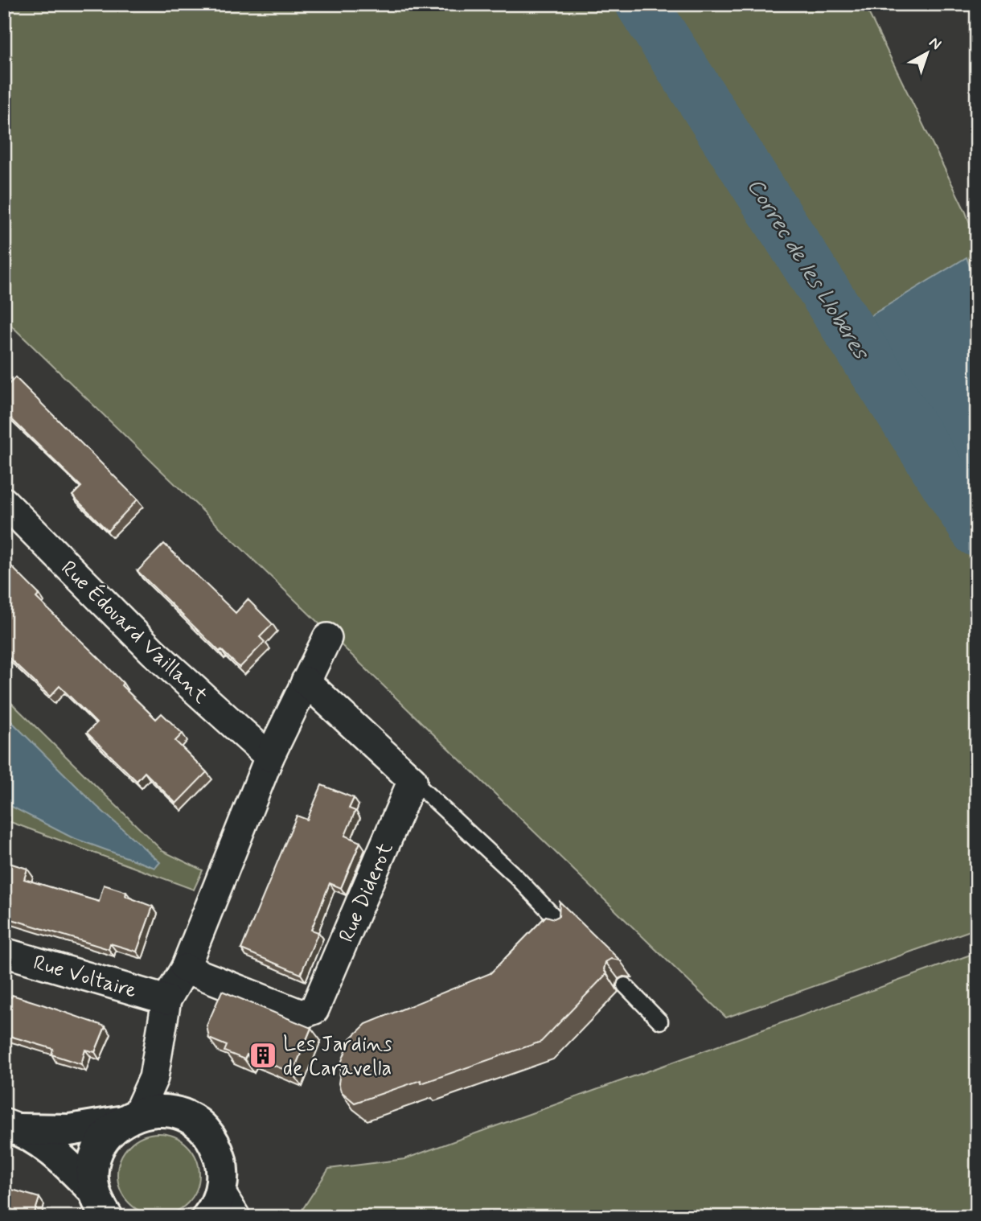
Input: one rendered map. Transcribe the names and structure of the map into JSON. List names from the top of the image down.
{
  "streets": {
    "street": ["Rue Édouard Vaillant", "Rue Diderot", "Rue Voltaire"]
  },
  "water": ["Correc de les Lloberes"],
  "places": {
    "building": ["Les Jardins de Caravella"]
  },
  "north": "top right"
}
